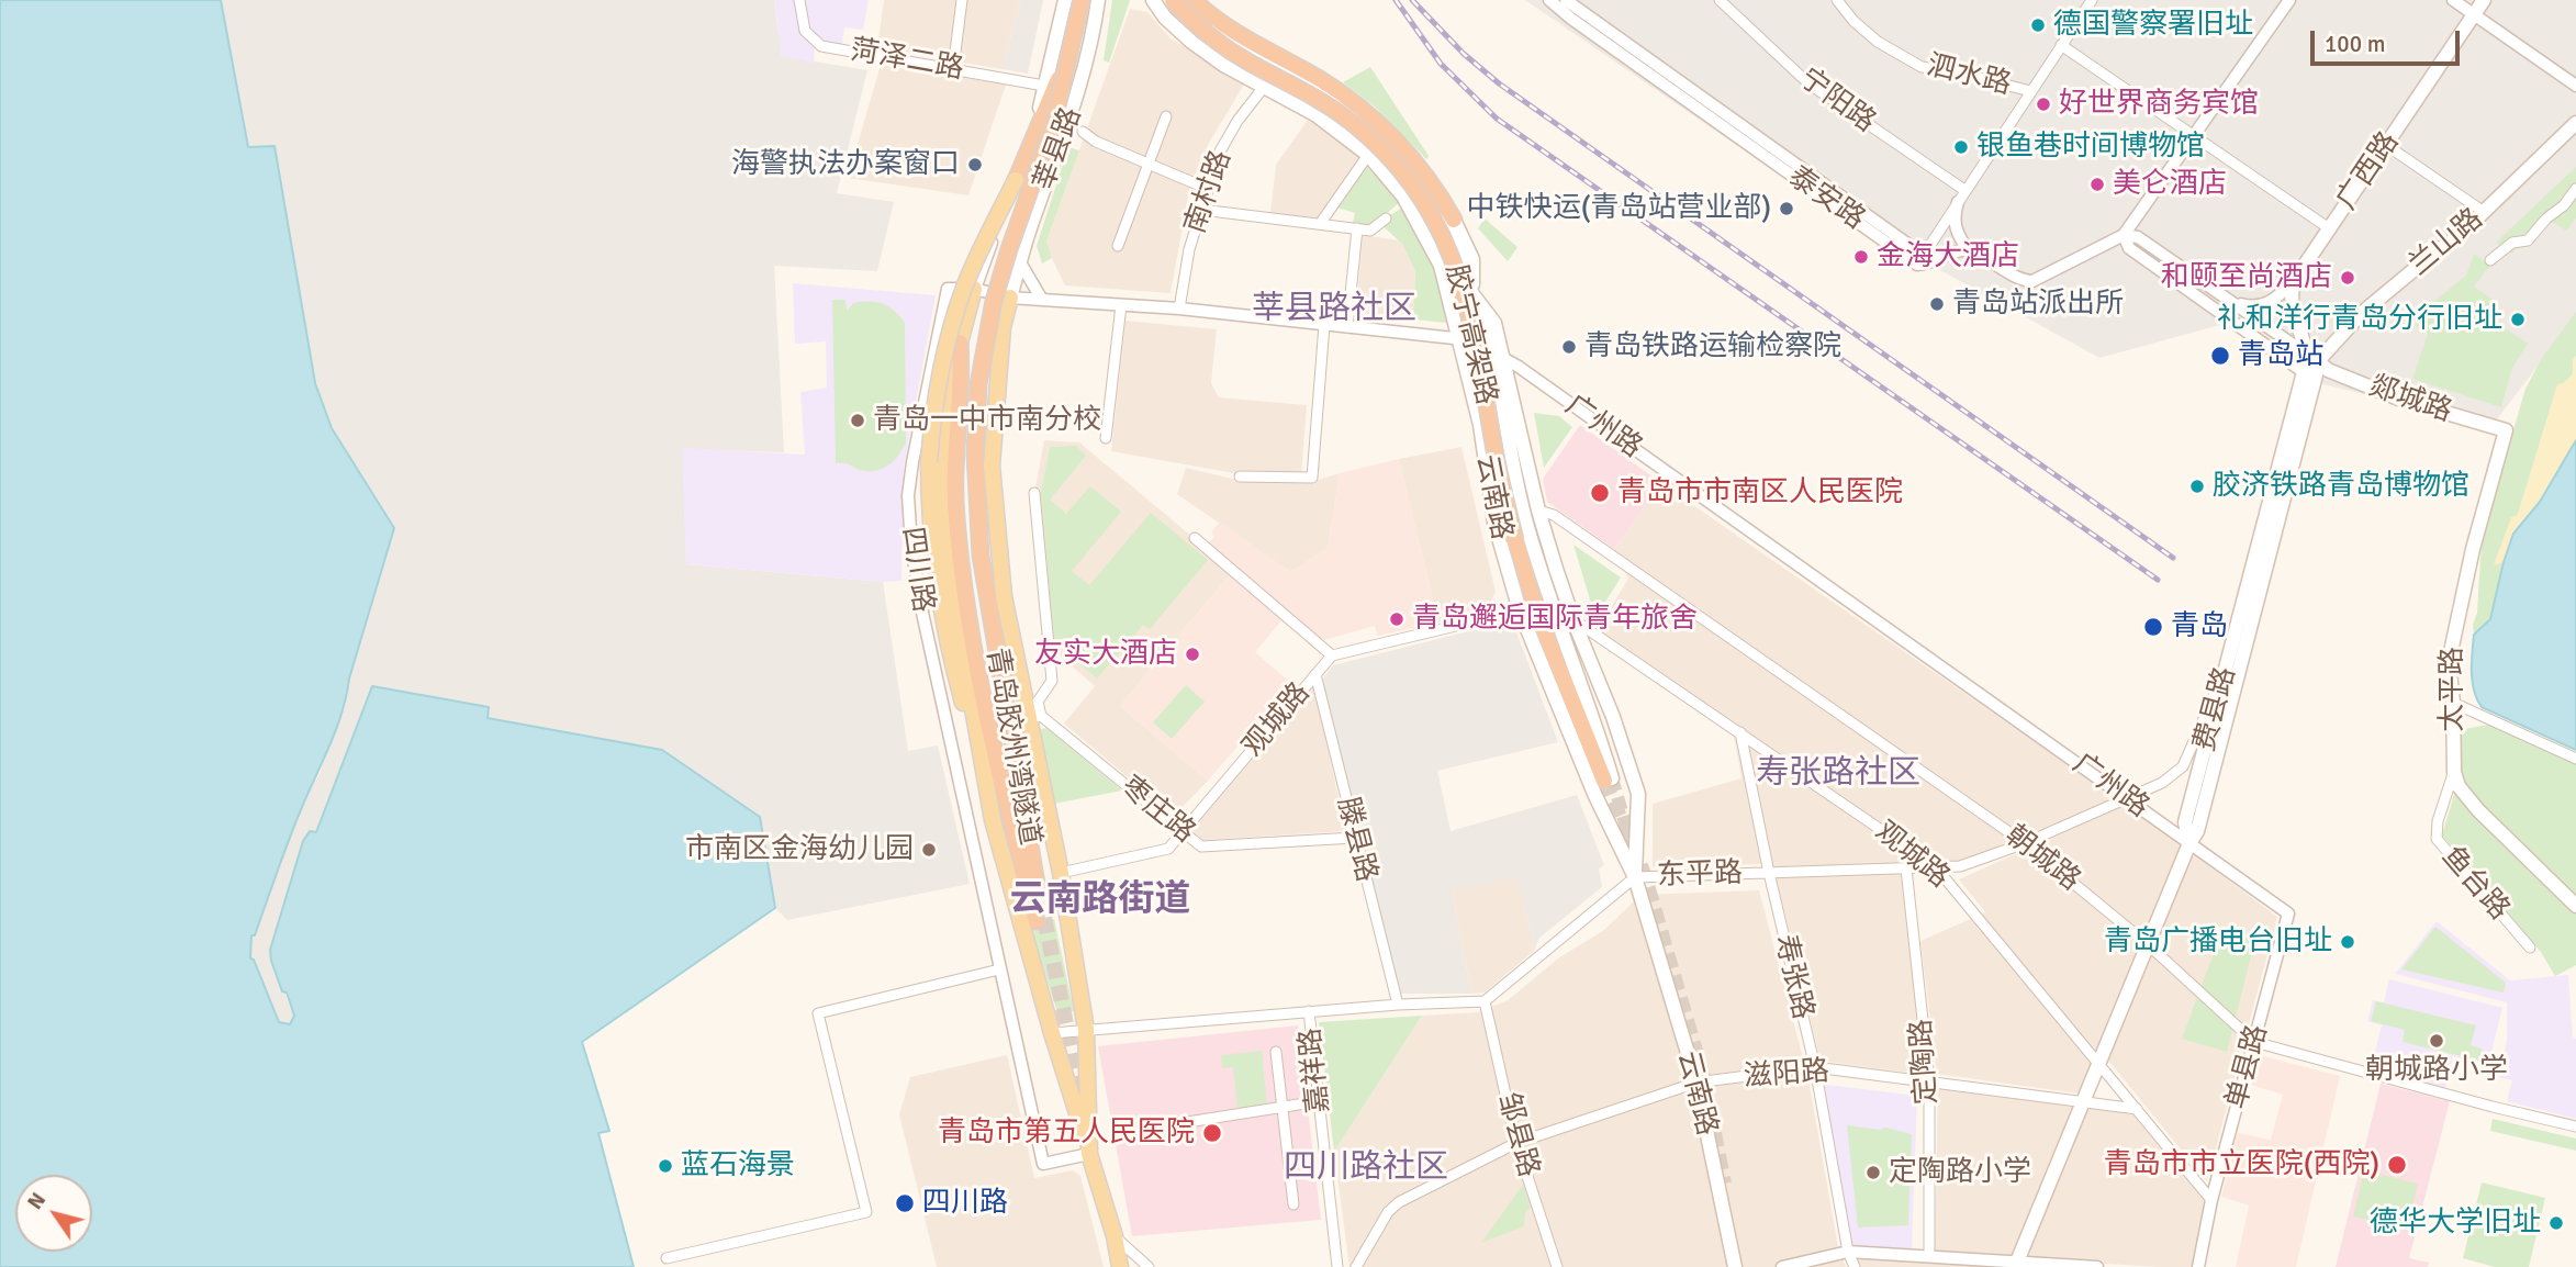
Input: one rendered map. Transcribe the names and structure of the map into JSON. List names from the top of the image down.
{
  "streets": {
    "highway": ["胶宁高架路", "青岛胶州湾隧道"],
    "main road": [
      "莘县路",
      "广西路",
      "兰山路",
      "郯城路",
      "云南路",
      "四川路",
      "太平路",
      "费县路"
    ],
    "street": [
      "菏泽二路",
      "泗水路",
      "宁阳路",
      "南村路",
      "泰安路",
      "广州路",
      "观城路",
      "枣庄路",
      "滕县路",
      "朝城路",
      "东平路",
      "鱼台路",
      "寿张路",
      "定陶路",
      "单县路",
      "嘉祥路",
      "滋阳路",
      "邹县路"
    ]
  },
  "crossings": [
    ["菏泽二路", "莘县路"],
    ["莘县路", "广州路"],
    ["莘县路", "四川路"],
    ["南村路", "广州路"],
    ["南村路", "云南路"],
    ["兰山路", "郯城路"],
    ["兰山路", "费县路"],
    ["郯城路", "太平路"],
    ["郯城路", "费县路"],
    ["广州路", "云南路"],
    ["广州路", "四川路"],
    ["广州路", "费县路"],
    ["广州路", "东平路"],
    ["广州路", "单县路"],
    ["云南路", "观城路"],
    ["云南路", "朝城路"],
    ["云南路", "东平路"],
    ["云南路", "滋阳路"],
    ["四川路", "青岛胶州湾隧道"],
    ["太平路", "鱼台路"],
    ["费县路", "观城路"],
    ["费县路", "朝城路"],
    ["费县路", "东平路"],
    ["费县路", "滋阳路"],
    ["观城路", "枣庄路"],
    ["观城路", "滕县路"],
    ["观城路", "东平路"],
    ["观城路", "寿张路"],
    ["观城路", "单县路"],
    ["观城路", "滋阳路"],
    ["枣庄路", "滕县路"],
    ["朝城路", "东平路"],
    ["朝城路", "单县路"],
    ["东平路", "寿张路"],
    ["东平路", "定陶路"],
    ["东平路", "邹县路"],
    ["寿张路", "滋阳路"],
    ["定陶路", "滋阳路"],
    ["滋阳路", "邹县路"]
  ],
  "districts": [
    "莘县路社区",
    "寿张路社区",
    "云南路街道",
    "四川路社区"
  ],
  "places": [
    "德国警察署旧址",
    "好世界商务宾馆",
    "银鱼巷时间博物馆",
    "海警执法办案窗口",
    "美仑酒店",
    "中铁快运(青岛站营业部)",
    "金海大酒店",
    "和颐至尚酒店",
    "青岛站派出所",
    "礼和洋行青岛分行旧址",
    "青岛铁路运输检察院",
    "青岛站",
    "青岛一中市南分校",
    "胶济铁路青岛博物馆",
    "青岛市市南区人民医院",
    "青岛邂逅国际青年旅舍",
    "青岛",
    "友实大酒店",
    "市南区金海幼儿园",
    "青岛广播电台旧址",
    "朝城路小学",
    "青岛市第五人民医院",
    "青岛市市立医院(西院)",
    "蓝石海景",
    "定陶路小学",
    "四川路",
    "德华大学旧址"
  ],
  "scale_bar": "100 m",
  "north": "top left"
}
